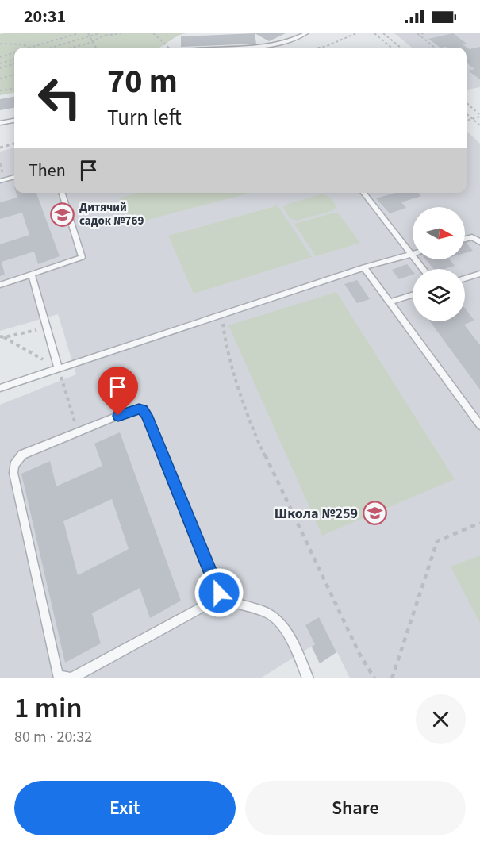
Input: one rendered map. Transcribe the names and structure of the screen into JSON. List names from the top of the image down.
{
  "places": {
    "school or university": ["Дитячий садок №769", "Школа №259"]
  },
  "north": "right",
  "page": {
    "status": "20:31",
    "turn": ["70 m", "Turn left"],
    "then": "Then",
    "heading": ["1 min", "80 m · 20:32"],
    "buttons": ["Exit", "Share"]
  }
}
